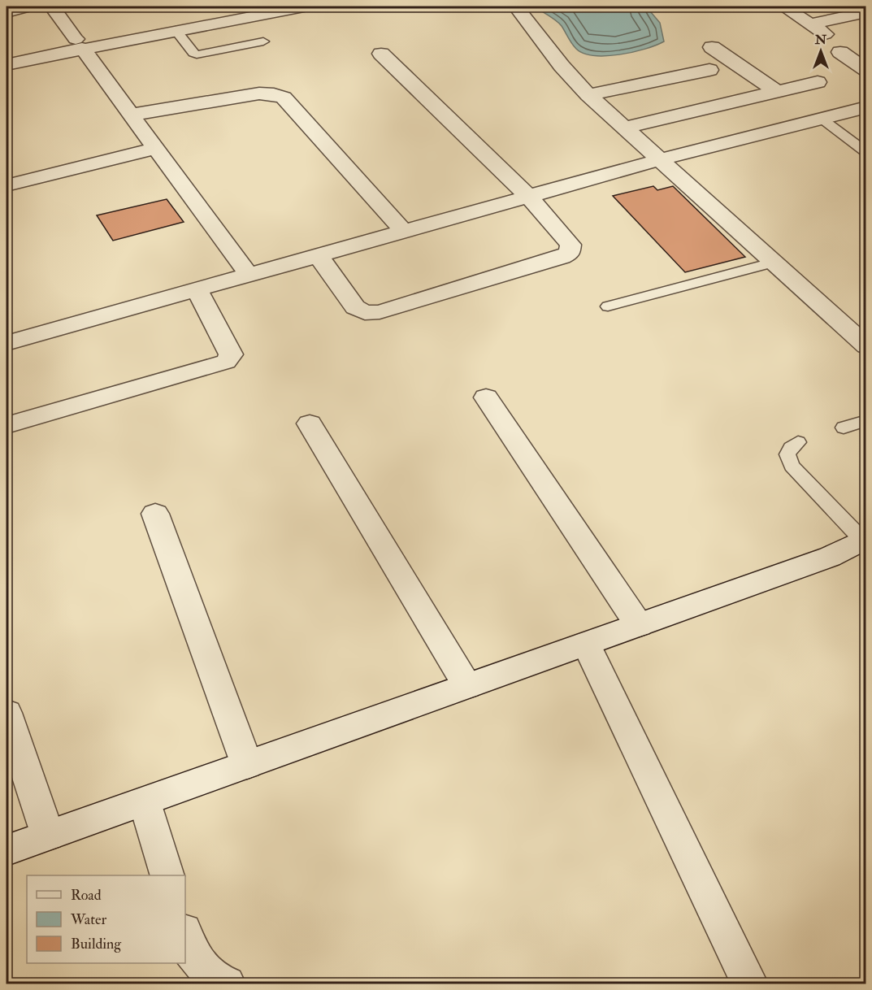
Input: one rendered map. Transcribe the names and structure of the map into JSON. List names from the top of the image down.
{
  "legend": ["Road", "Water", "Building"],
  "north": "top"
}
